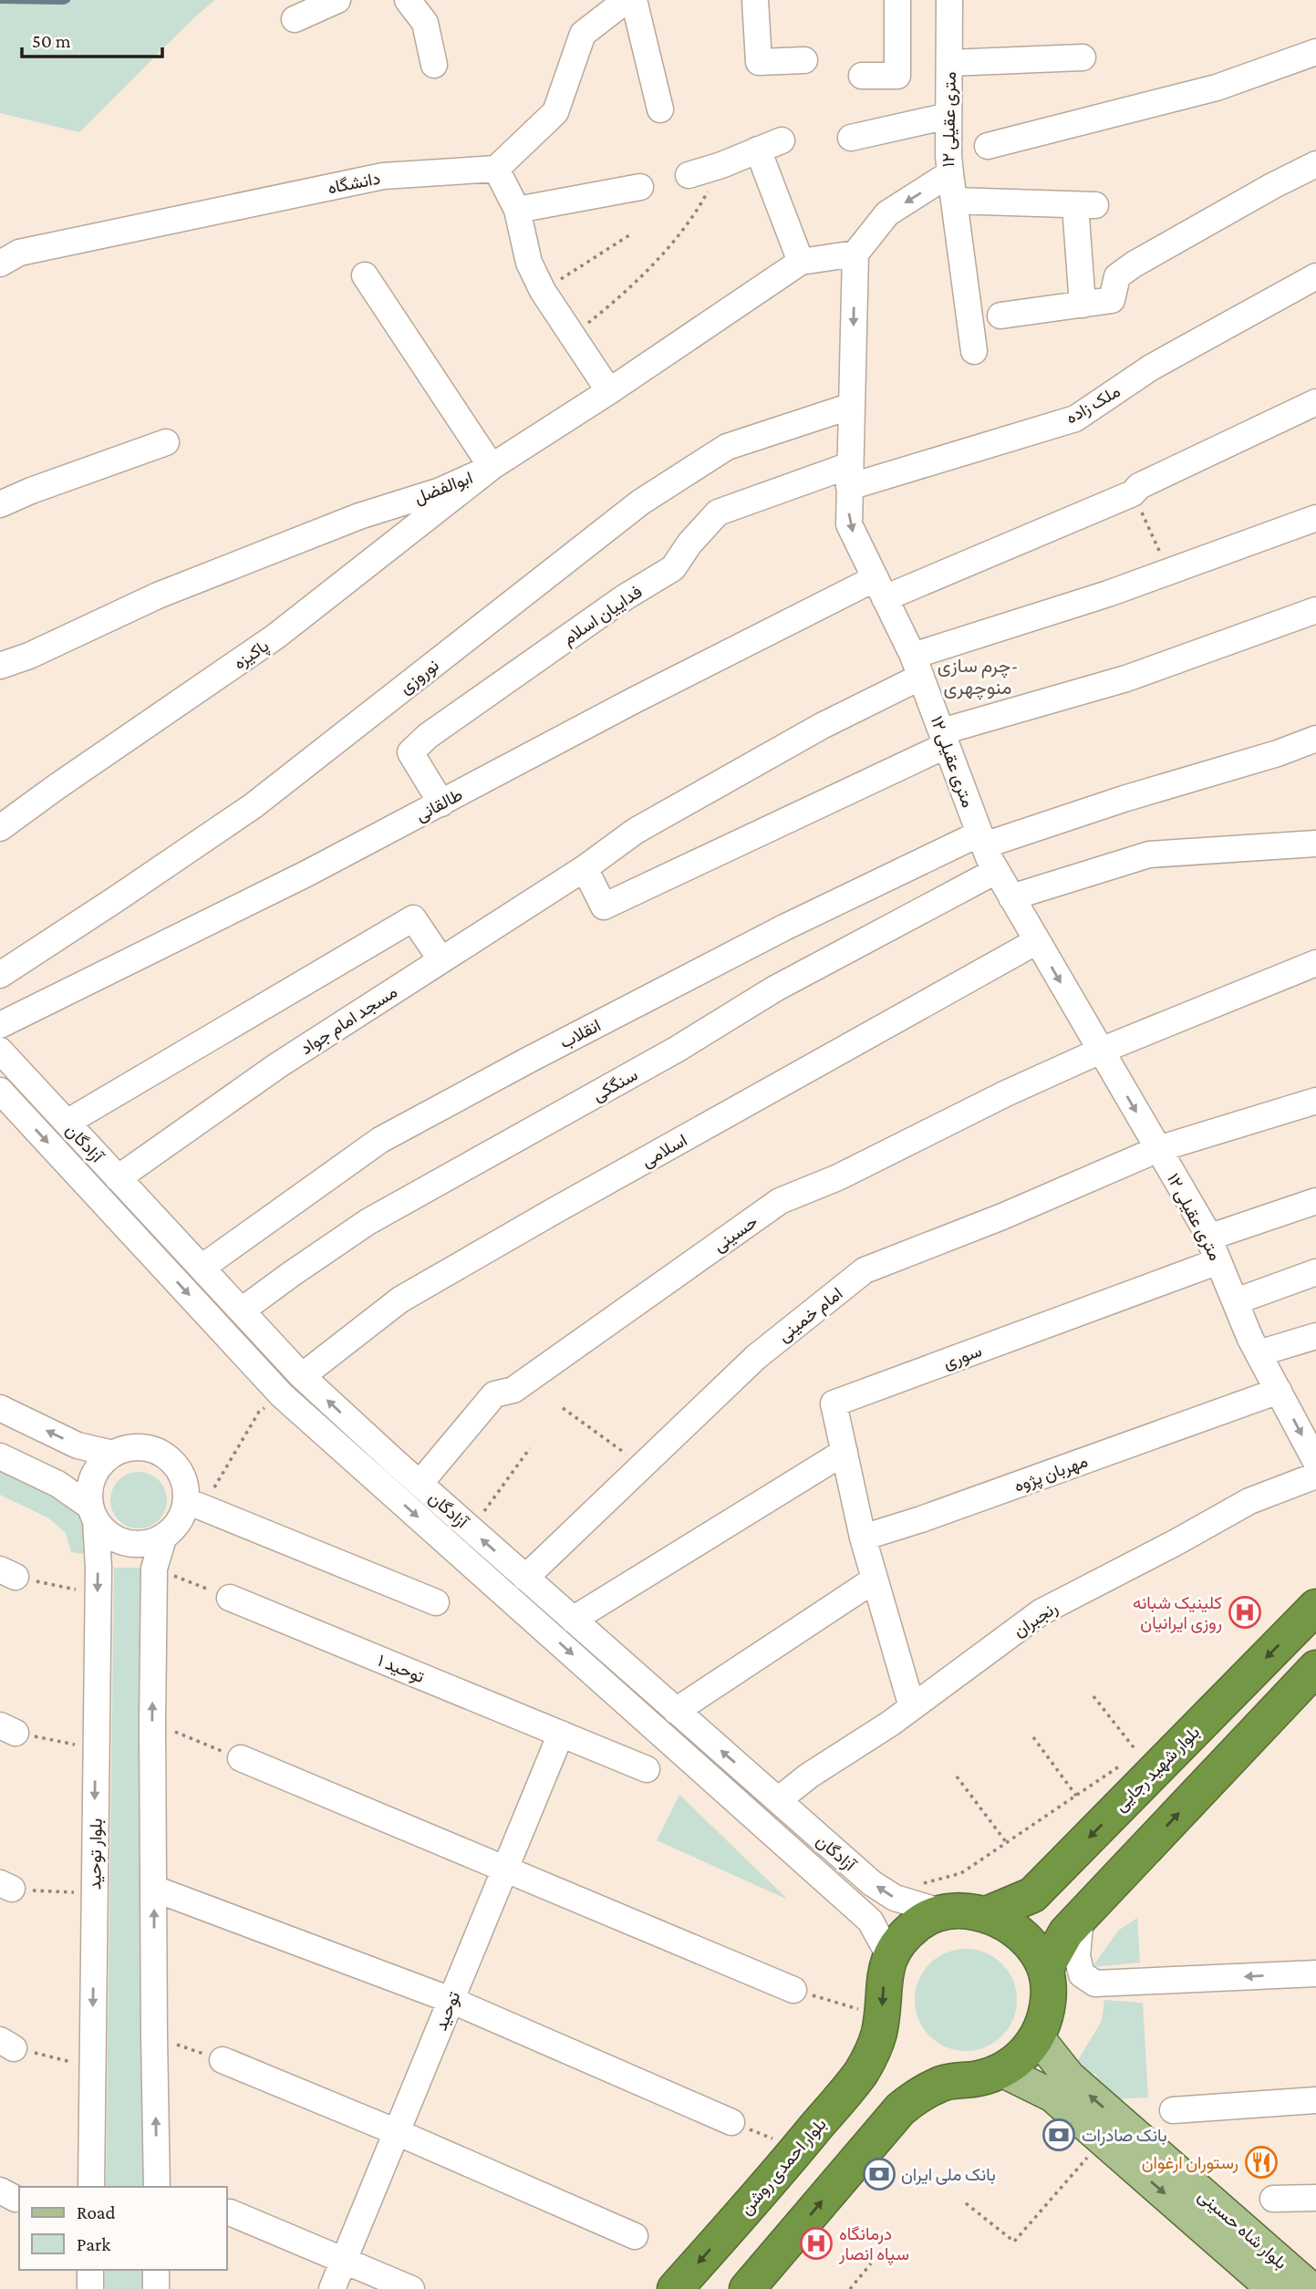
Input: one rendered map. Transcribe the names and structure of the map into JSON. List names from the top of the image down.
{
  "streets": {
    "highway": ["بلوار شهید رجایی", "بلوار احمدی روشن"],
    "main road": ["بلوار شاه حسینی"],
    "street": [
      "۱۲ متری عقیلی",
      "دانشگاه",
      "ملک زاده",
      "ابوالفضل",
      "فداییان اسلام",
      "پاکیزه",
      "نوروزی",
      "طالقانی",
      "مسجد امام جواد",
      "انقلاب",
      "سنگکی",
      "آزادگان",
      "اسلامی",
      "حسینی",
      "امام خمینی",
      "سوری",
      "مهربان پژوه",
      "رنجبران",
      "توحید ۱",
      "بلوار توحید",
      "توحید"
    ]
  },
  "crossings": [
    ["۱۲ متری عقیلی", "ملک زاده"],
    ["۱۲ متری عقیلی", "ابوالفضل"],
    ["۱۲ متری عقیلی", "فداییان اسلام"],
    ["۱۲ متری عقیلی", "نوروزی"],
    ["۱۲ متری عقیلی", "طالقانی"],
    ["۱۲ متری عقیلی", "مسجد امام جواد"],
    ["۱۲ متری عقیلی", "انقلاب"],
    ["۱۲ متری عقیلی", "سنگکی"],
    ["۱۲ متری عقیلی", "اسلامی"],
    ["۱۲ متری عقیلی", "حسینی"],
    ["۱۲ متری عقیلی", "امام خمینی"],
    ["۱۲ متری عقیلی", "سوری"],
    ["۱۲ متری عقیلی", "مهربان پژوه"],
    ["ملک زاده", "فداییان اسلام"],
    ["ابوالفضل", "پاکیزه"],
    ["فداییان اسلام", "طالقانی"],
    ["مسجد امام جواد", "آزادگان"],
    ["انقلاب", "آزادگان"],
    ["سنگکی", "آزادگان"],
    ["آزادگان", "اسلامی"],
    ["آزادگان", "حسینی"],
    ["آزادگان", "امام خمینی"],
    ["آزادگان", "رنجبران"],
    ["سوری", "مهربان پژوه"],
    ["توحید ۱", "توحید"]
  ],
  "one_way": ["۱۲ متری عقیلی"],
  "districts": ["چرم سازی- منوچهری"],
  "places": {
    "hospital": ["کلینیک شبانه روزی ایرانیان", "درمانگاه سپاه انصار"],
    "bank": ["بانک صادرات", "بانک ملی ایران"],
    "restaurant": ["رستوران ارغوان"]
  },
  "legend": ["Road", "Park"],
  "scale_bar": "50 m"
}
